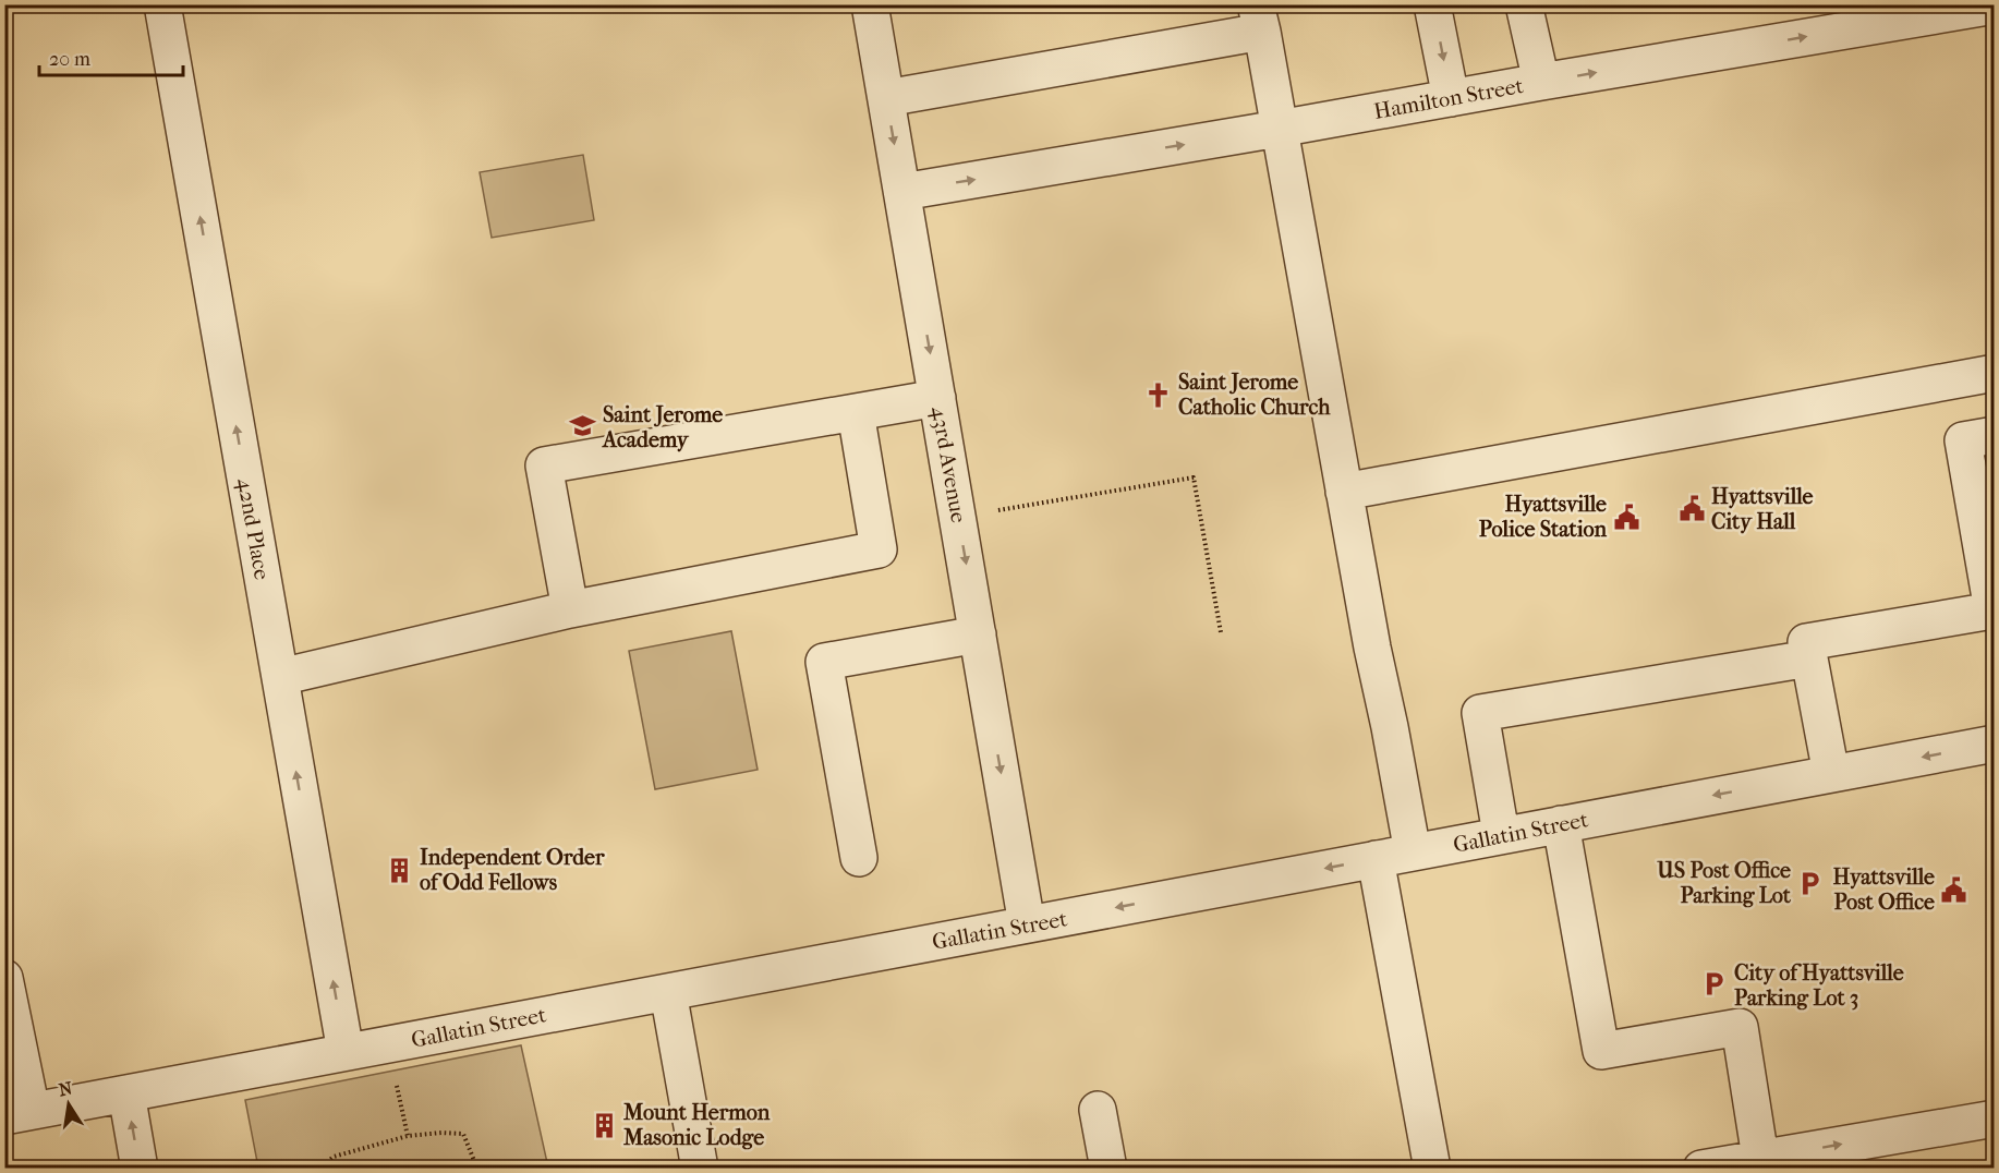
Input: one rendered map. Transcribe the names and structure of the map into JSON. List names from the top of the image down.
{
  "streets": {
    "street": [
      "Hamilton Street",
      "43rd Avenue",
      "42nd Place",
      "Gallatin Street"
    ]
  },
  "crossings": [
    ["Hamilton Street", "43rd Avenue"],
    ["43rd Avenue", "Gallatin Street"],
    ["42nd Place", "Gallatin Street"]
  ],
  "one_way": ["43rd Avenue", "42nd Place", "Gallatin Street"],
  "places": {
    "church": ["Saint Jerome Catholic Church"],
    "school or university": ["Saint Jerome Academy"],
    "public building": ["Hyattsville City Hall", "Hyattsville Police Station", "Hyattsville Post Office"],
    "building": ["Independent Order of Odd Fellows", "Mount Hermon Masonic Lodge"],
    "parking": ["US Post Office Parking Lot", "City of Hyattsville Parking Lot 3"]
  },
  "scale_bar": "20 m",
  "north": "top"
}
